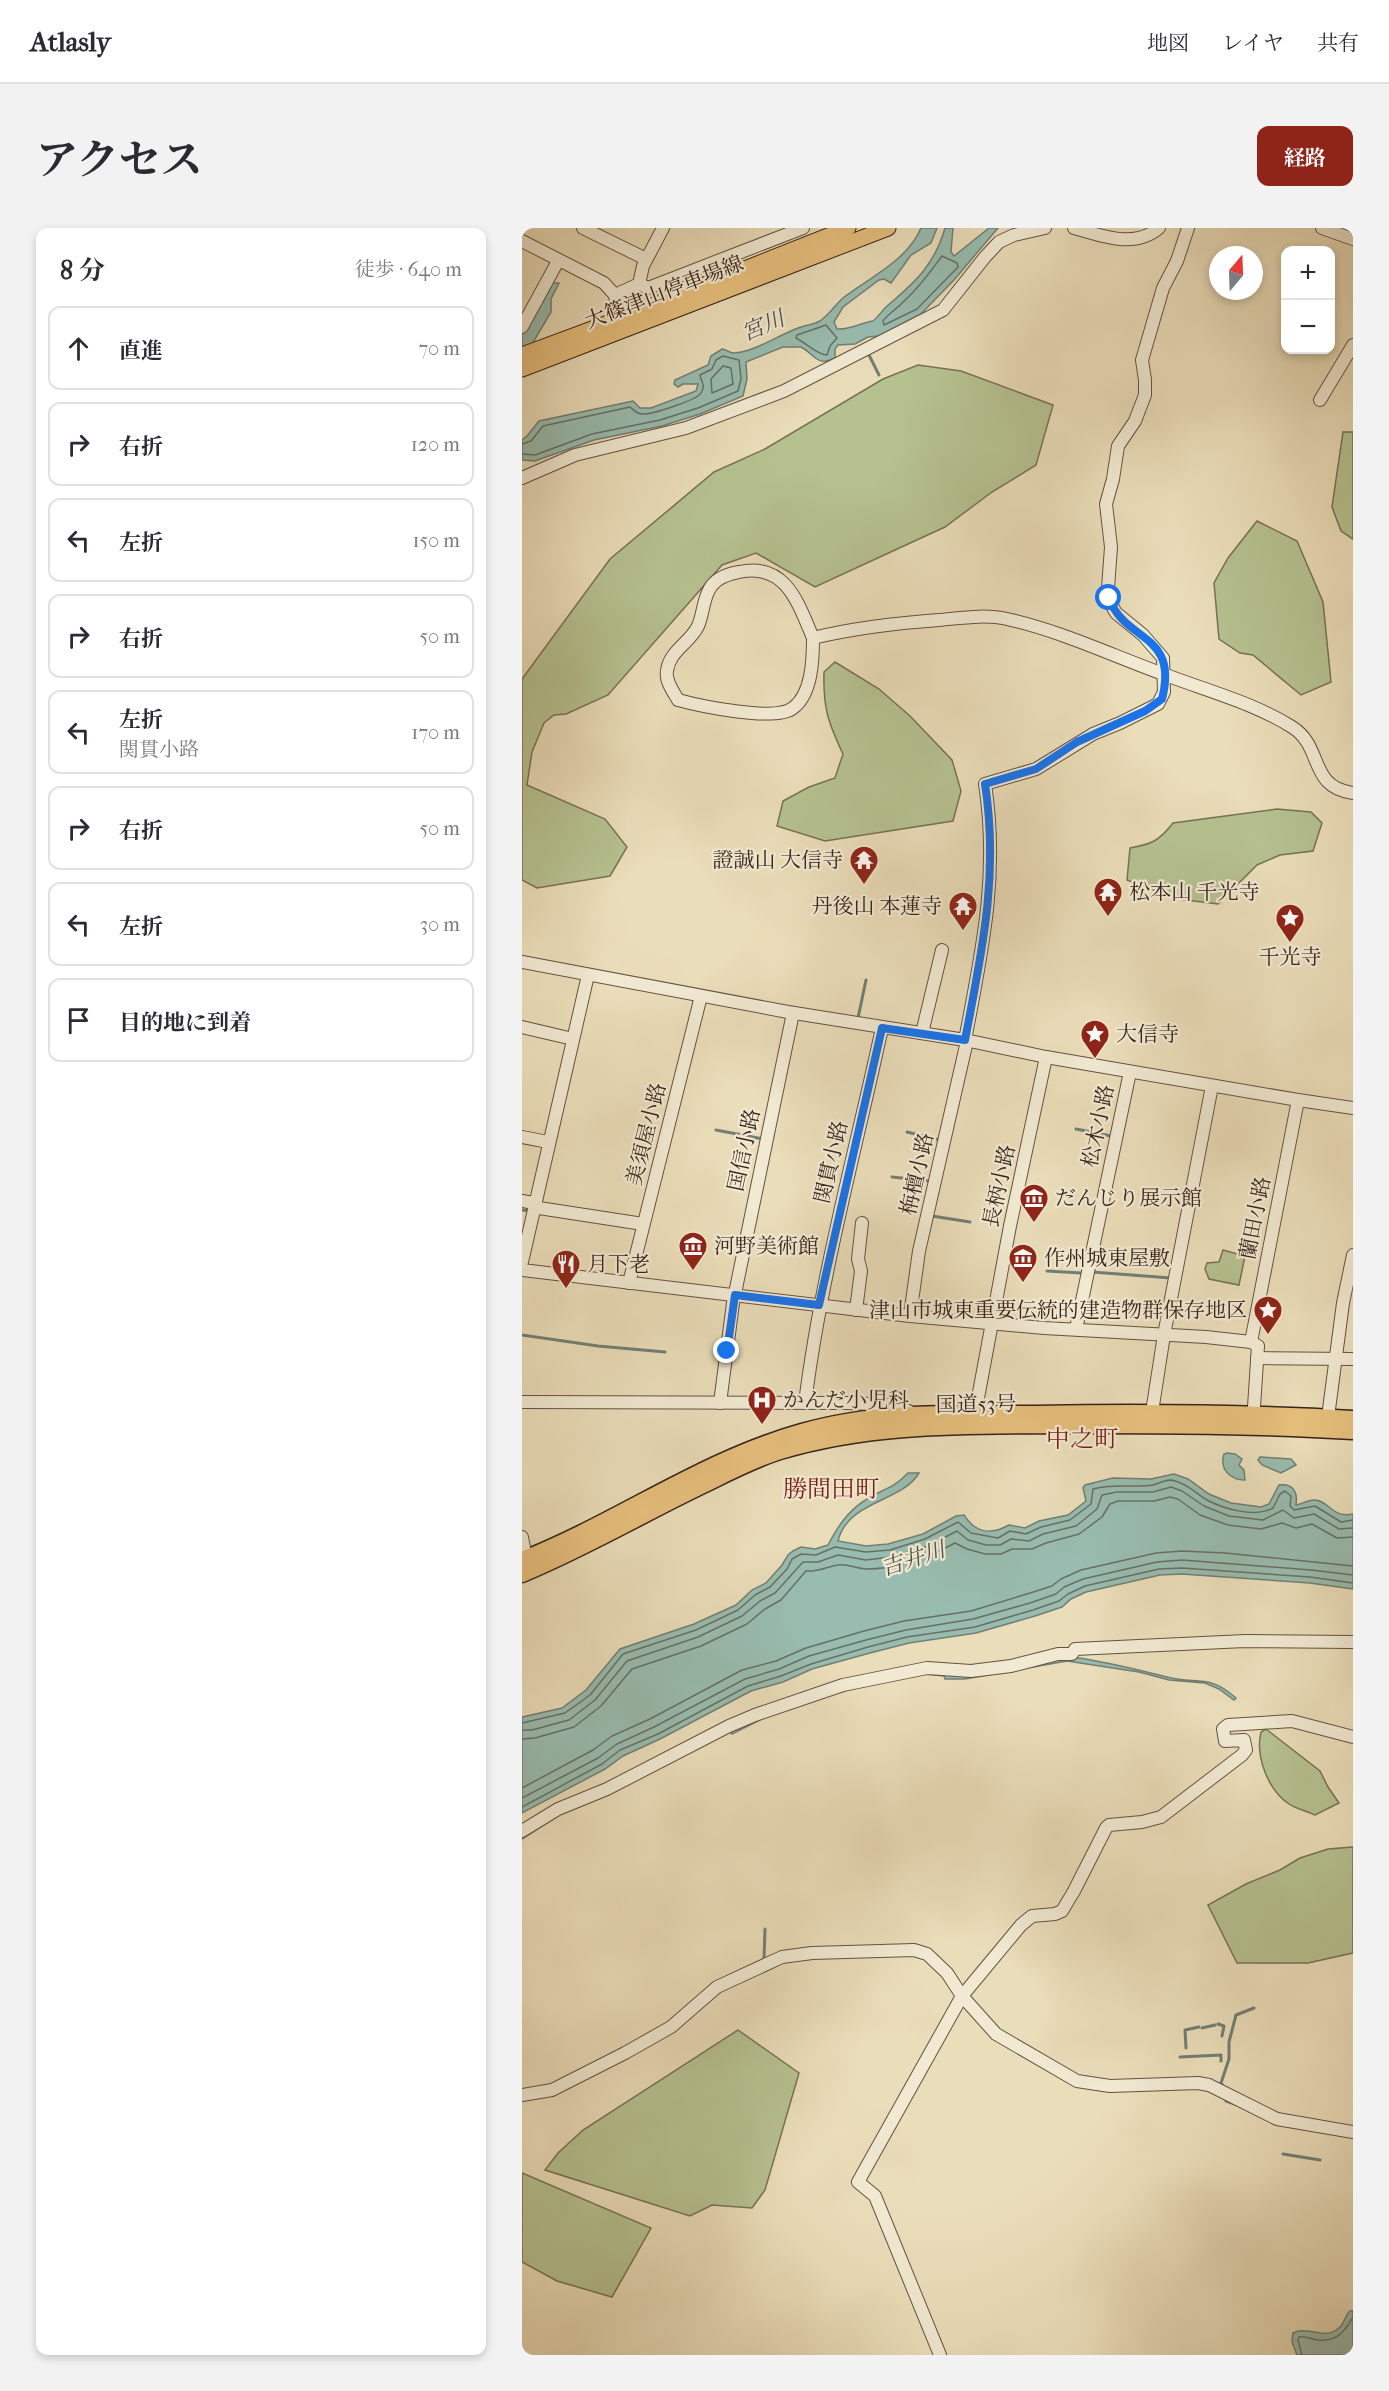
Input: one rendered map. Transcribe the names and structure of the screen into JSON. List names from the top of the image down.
{
  "streets": {
    "highway": ["国道53号"],
    "main road": ["大篠津山停車場線"],
    "street": [
      "松木小路",
      "美須屋小路",
      "国信小路",
      "関貫小路",
      "栴檀小路",
      "長柄小路",
      "蘭田小路"
    ]
  },
  "crossings": [
    ["長柄小路", "国道53号"]
  ],
  "districts": ["中之町", "勝間田町"],
  "water": ["宮川", "吉井川"],
  "places": {
    "temple": ["證誠山 大信寺", "松本山 千光寺", "丹後山 本蓮寺"],
    "place": ["千光寺", "大信寺", "津山市城東重要伝統的建造物群保存地区"],
    "museum": ["だんじり展示館", "河野美術館", "作州城東屋敷"],
    "restaurant": ["月下老"],
    "hospital": ["かんだ小児科"]
  },
  "north": "top",
  "page": {
    "header": "Atlasly",
    "nav": ["地図", "レイヤ", "共有"],
    "title": "アクセス",
    "buttons": "経路",
    "heading": ["8 分", "徒歩 · 640 m"],
    "map_buttons": ["+", "−"],
    "list": [
      ["直進", "70 m"],
      ["右折", "120 m"],
      ["左折", "150 m"],
      ["右折", "50 m"],
      ["左折", "関貫小路", "170 m"],
      ["右折", "50 m"],
      ["左折", "30 m"],
      "目的地に到着"
    ]
  }
}
